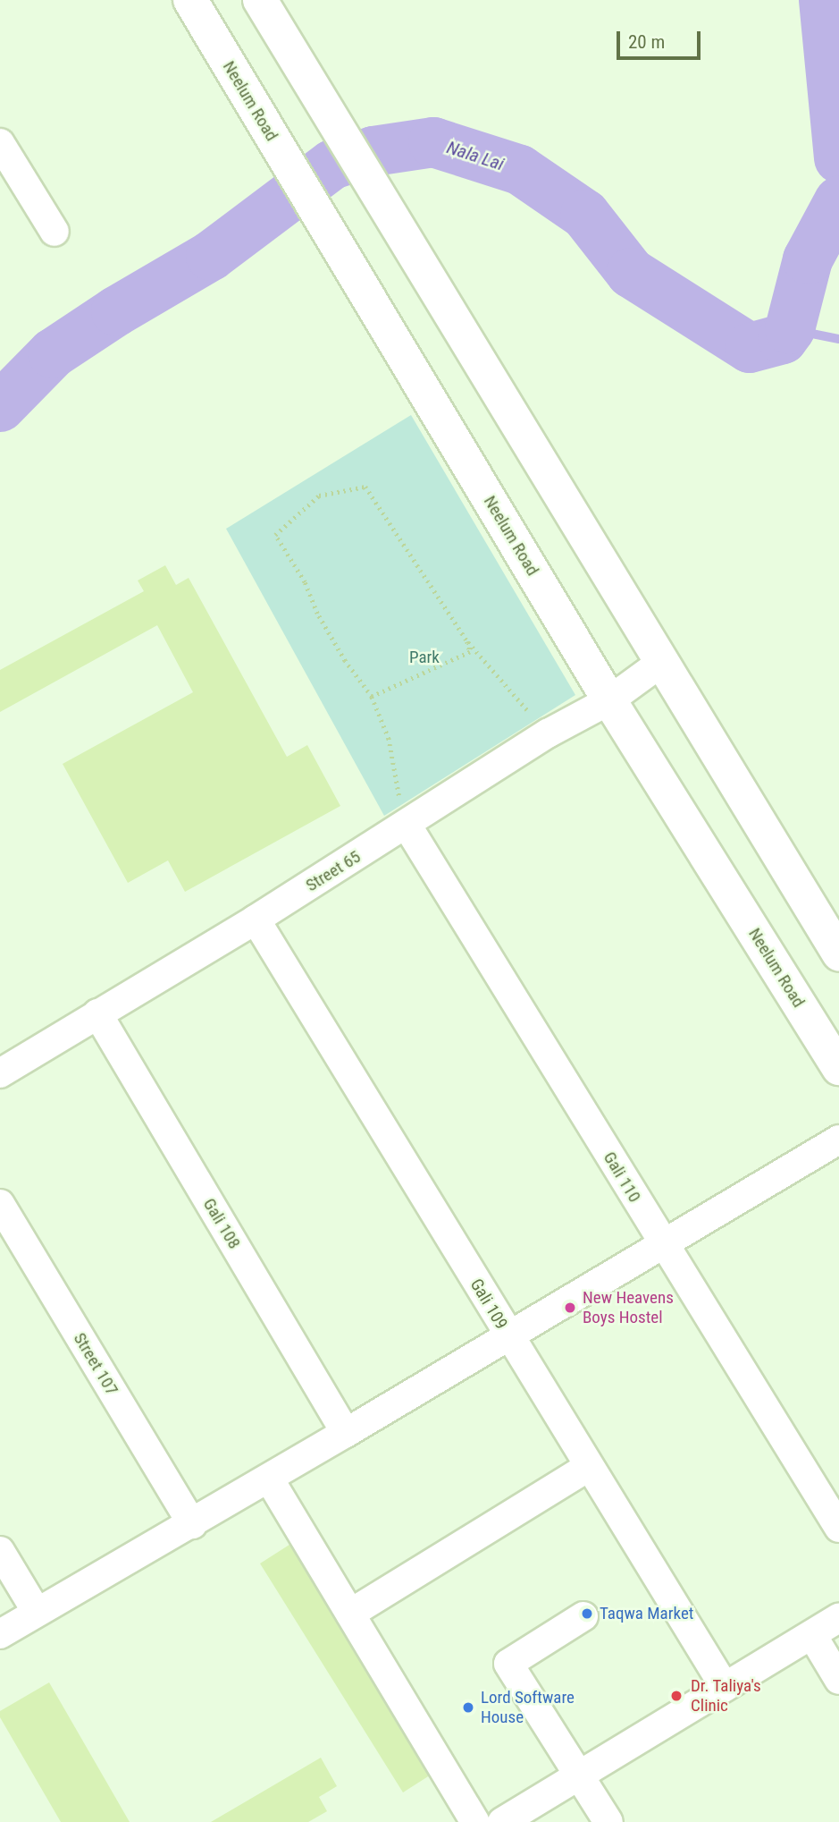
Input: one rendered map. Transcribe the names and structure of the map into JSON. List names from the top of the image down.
{
  "streets": {
    "main road": ["Neelum Road"],
    "street": [
      "Street 65",
      "Gali 110",
      "Gali 108",
      "Gali 109",
      "Street 107"
    ]
  },
  "crossings": [
    ["Neelum Road", "Street 65"],
    ["Street 65", "Gali 110"],
    ["Street 65", "Gali 108"],
    ["Street 65", "Gali 109"]
  ],
  "water": ["Nala Lai"],
  "parks": ["Park"],
  "places": [
    "New Heavens Boys Hostel",
    "Taqwa Market",
    "Dr. Taliya's Clinic",
    "Lord Software House"
  ],
  "scale_bar": "20 m"
}
